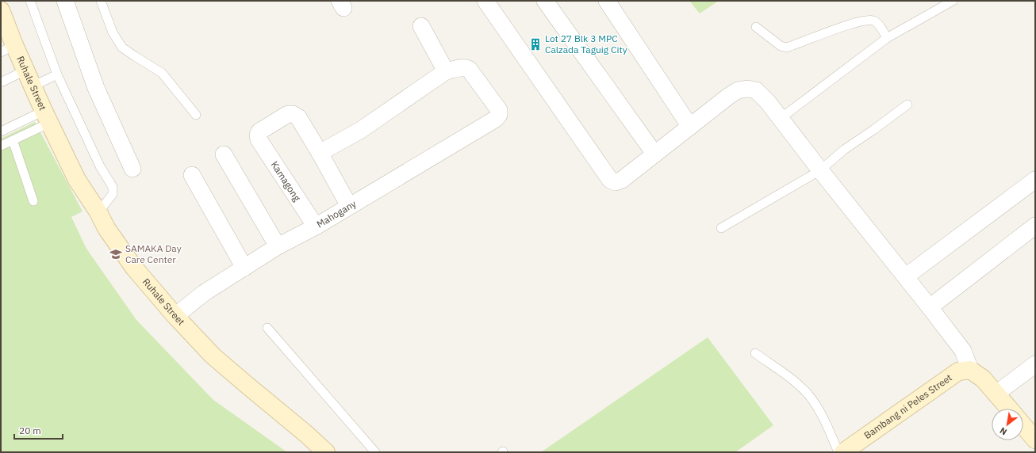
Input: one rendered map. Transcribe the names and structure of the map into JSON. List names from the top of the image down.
{
  "streets": {
    "street": [
      "Ruhale Street",
      "Kamagong",
      "Mahogany",
      "Bambang ni Peles Street"
    ]
  },
  "crossings": [
    ["Ruhale Street", "Mahogany"],
    ["Kamagong", "Mahogany"]
  ],
  "places": {
    "building": ["Lot 27 Blk 3 MPC Calzada Taguig City"],
    "school or university": ["SAMAKA Day Care Center"]
  },
  "scale_bar": "20 m",
  "north": "bottom left"
}
